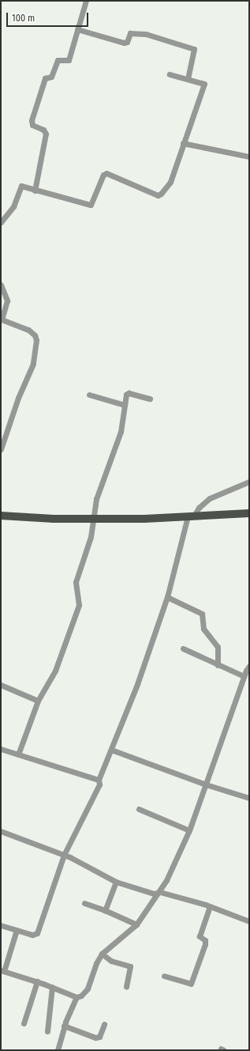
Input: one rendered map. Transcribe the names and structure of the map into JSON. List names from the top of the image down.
{
  "scale_bar": "100 m"
}
